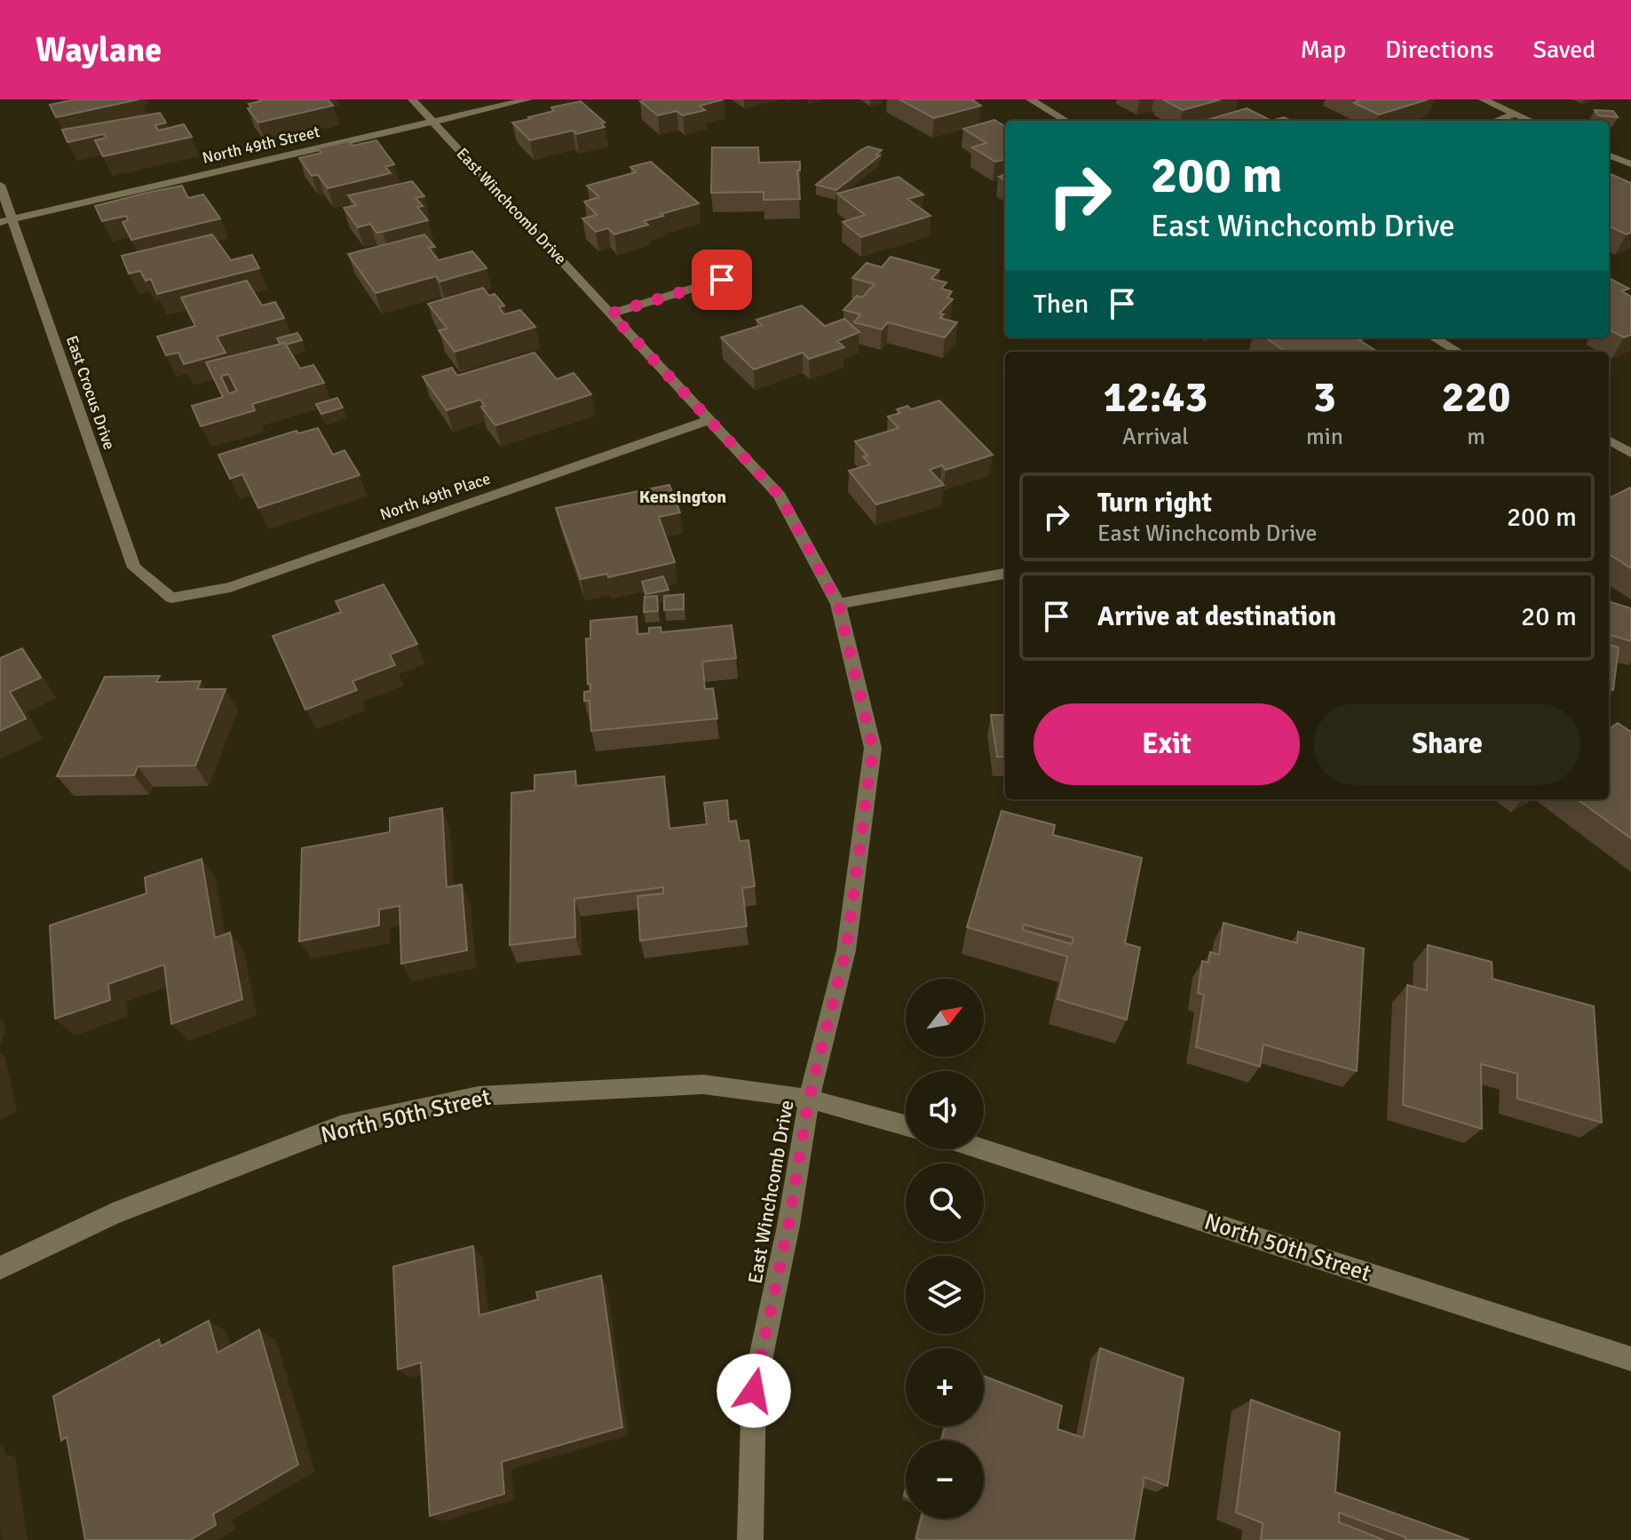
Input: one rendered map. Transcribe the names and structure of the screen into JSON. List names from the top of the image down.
{
  "streets": {
    "street": [
      "North 49th Street",
      "East Winchcomb Drive",
      "East Crocus Drive",
      "North 49th Place",
      "North 50th Street"
    ]
  },
  "crossings": [
    ["North 49th Street", "East Winchcomb Drive"],
    ["North 49th Street", "East Crocus Drive"],
    ["East Winchcomb Drive", "North 49th Place"],
    ["East Winchcomb Drive", "North 50th Street"],
    ["East Crocus Drive", "North 49th Place"]
  ],
  "districts": ["Kensington"],
  "north": "top right",
  "page": {
    "header": "Waylane",
    "nav": ["Map", "Directions", "Saved"],
    "turn": ["200 m", "East Winchcomb Drive"],
    "then": "Then",
    "eta": [
      "12:43",
      "Arrival",
      "3",
      "min",
      "220",
      "m"
    ],
    "list": [
      {
        "name": "Turn right",
        "note": "East Winchcomb Drive",
        "value": "200 m"
      },
      {
        "name": "Arrive at destination",
        "value": "20 m"
      }
    ],
    "buttons": ["Exit", "Share"],
    "map_buttons": ["+", "−"]
  }
}
